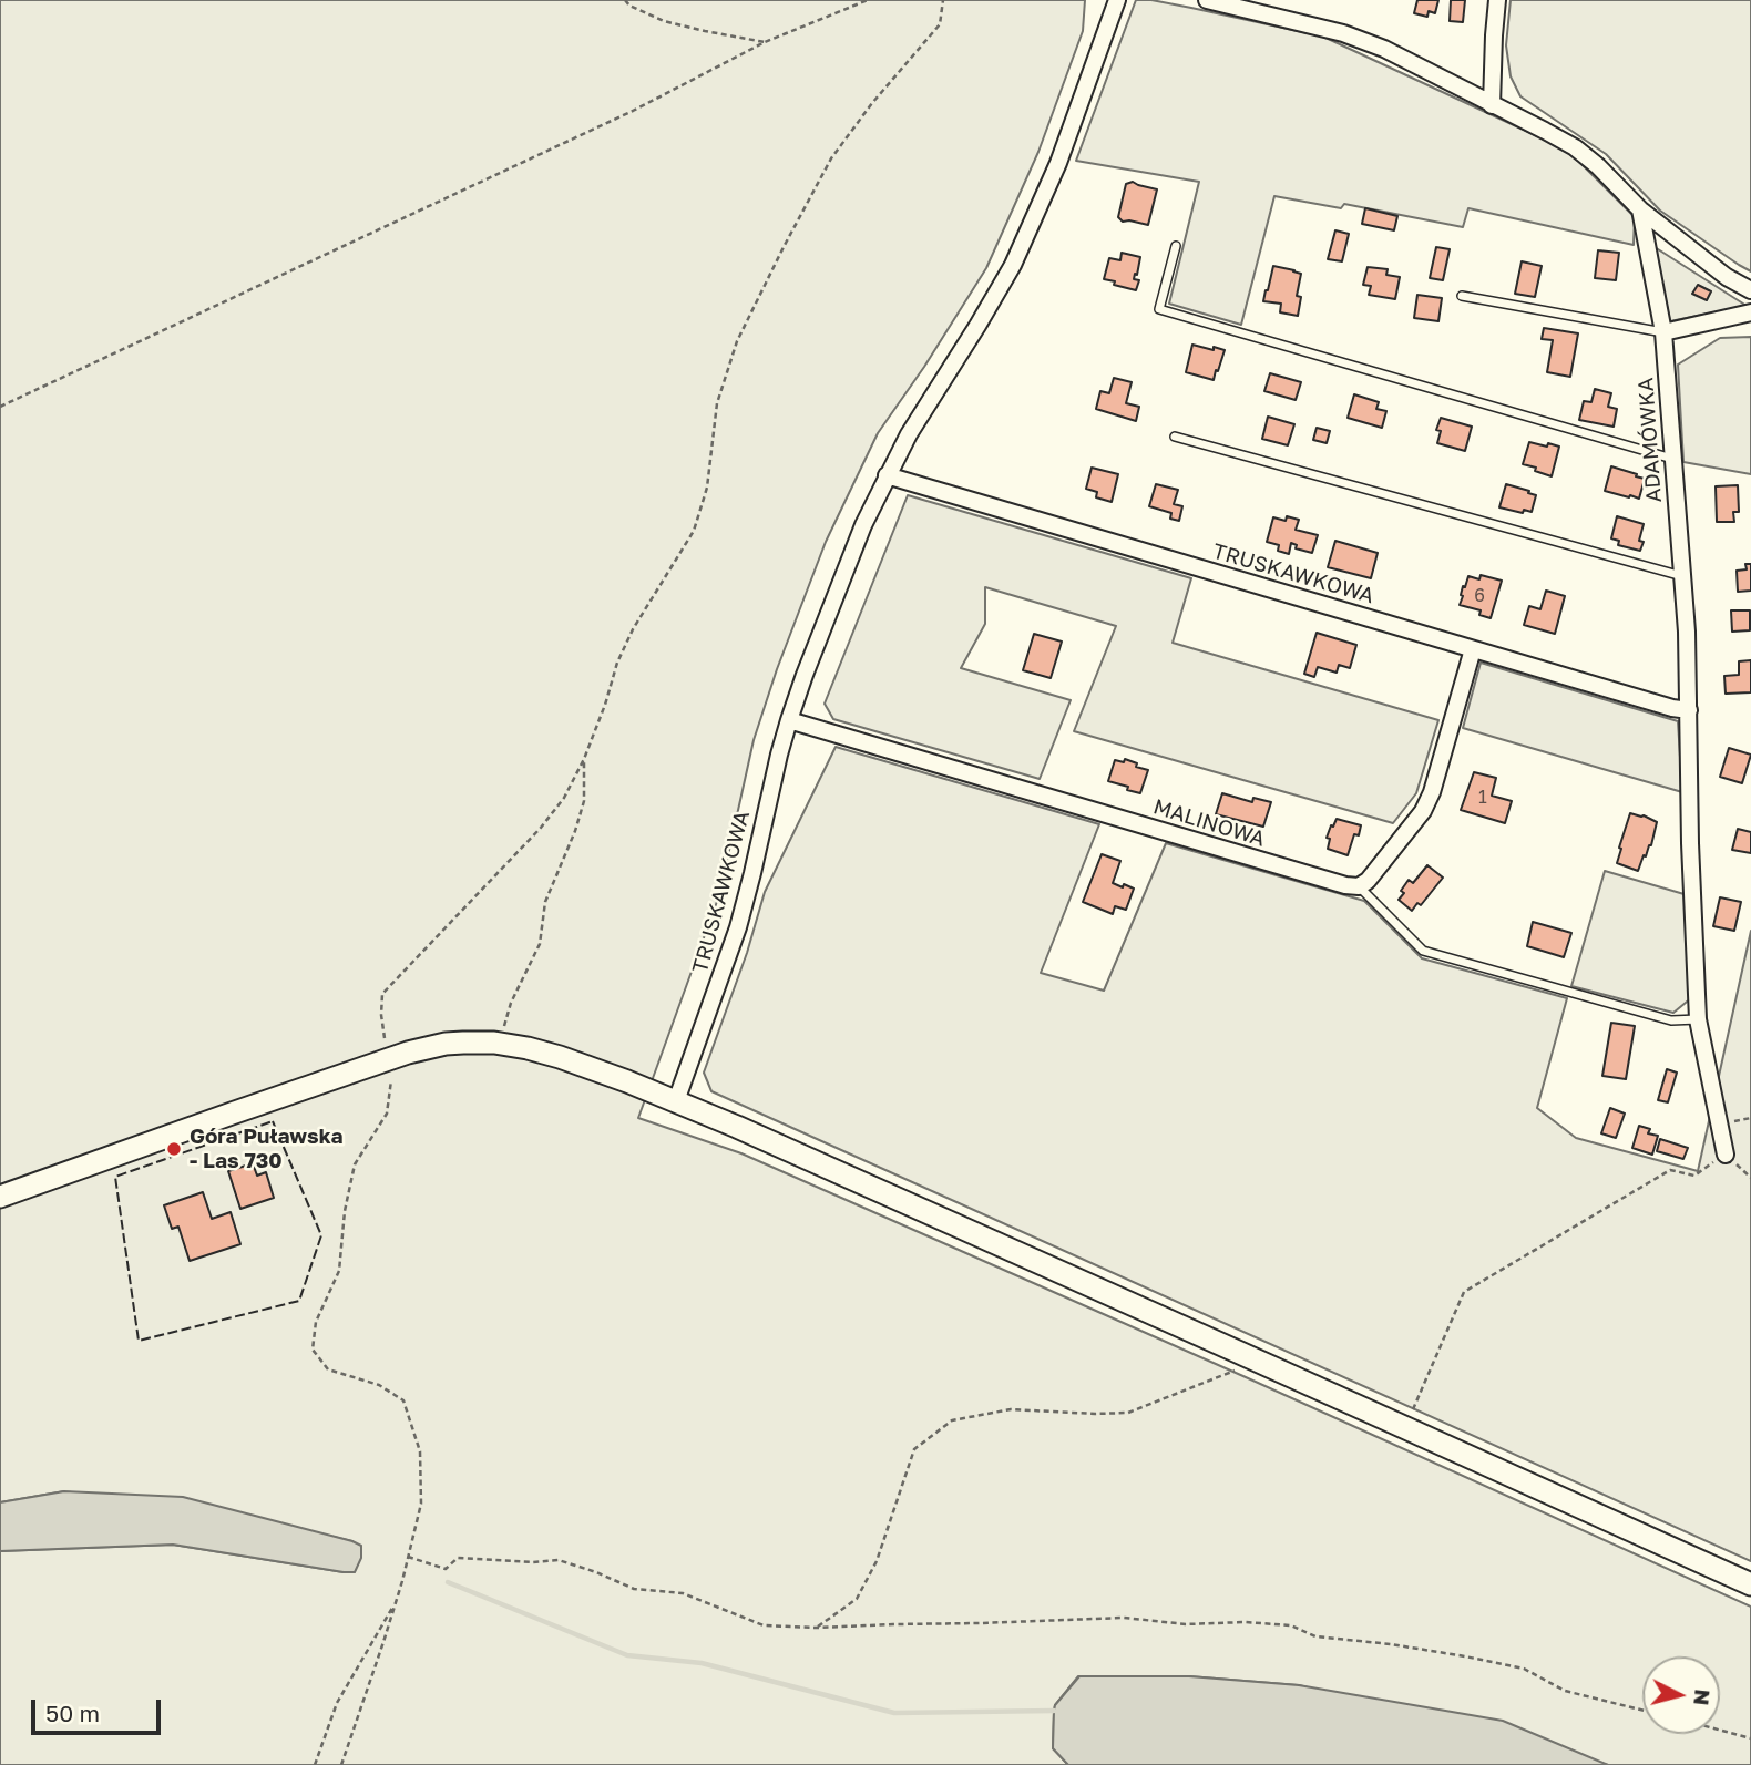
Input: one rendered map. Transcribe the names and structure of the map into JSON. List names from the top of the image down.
{
  "streets": {
    "street": ["ADAMÓWKA", "TRUSKAWKOWA", "MALINOWA"]
  },
  "crossings": [
    ["ADAMÓWKA", "TRUSKAWKOWA"],
    ["TRUSKAWKOWA", "MALINOWA"]
  ],
  "places": ["Góra Puławska - Las 730"],
  "house_numbers": ["6", "1"],
  "scale_bar": "50 m",
  "north": "right"
}
